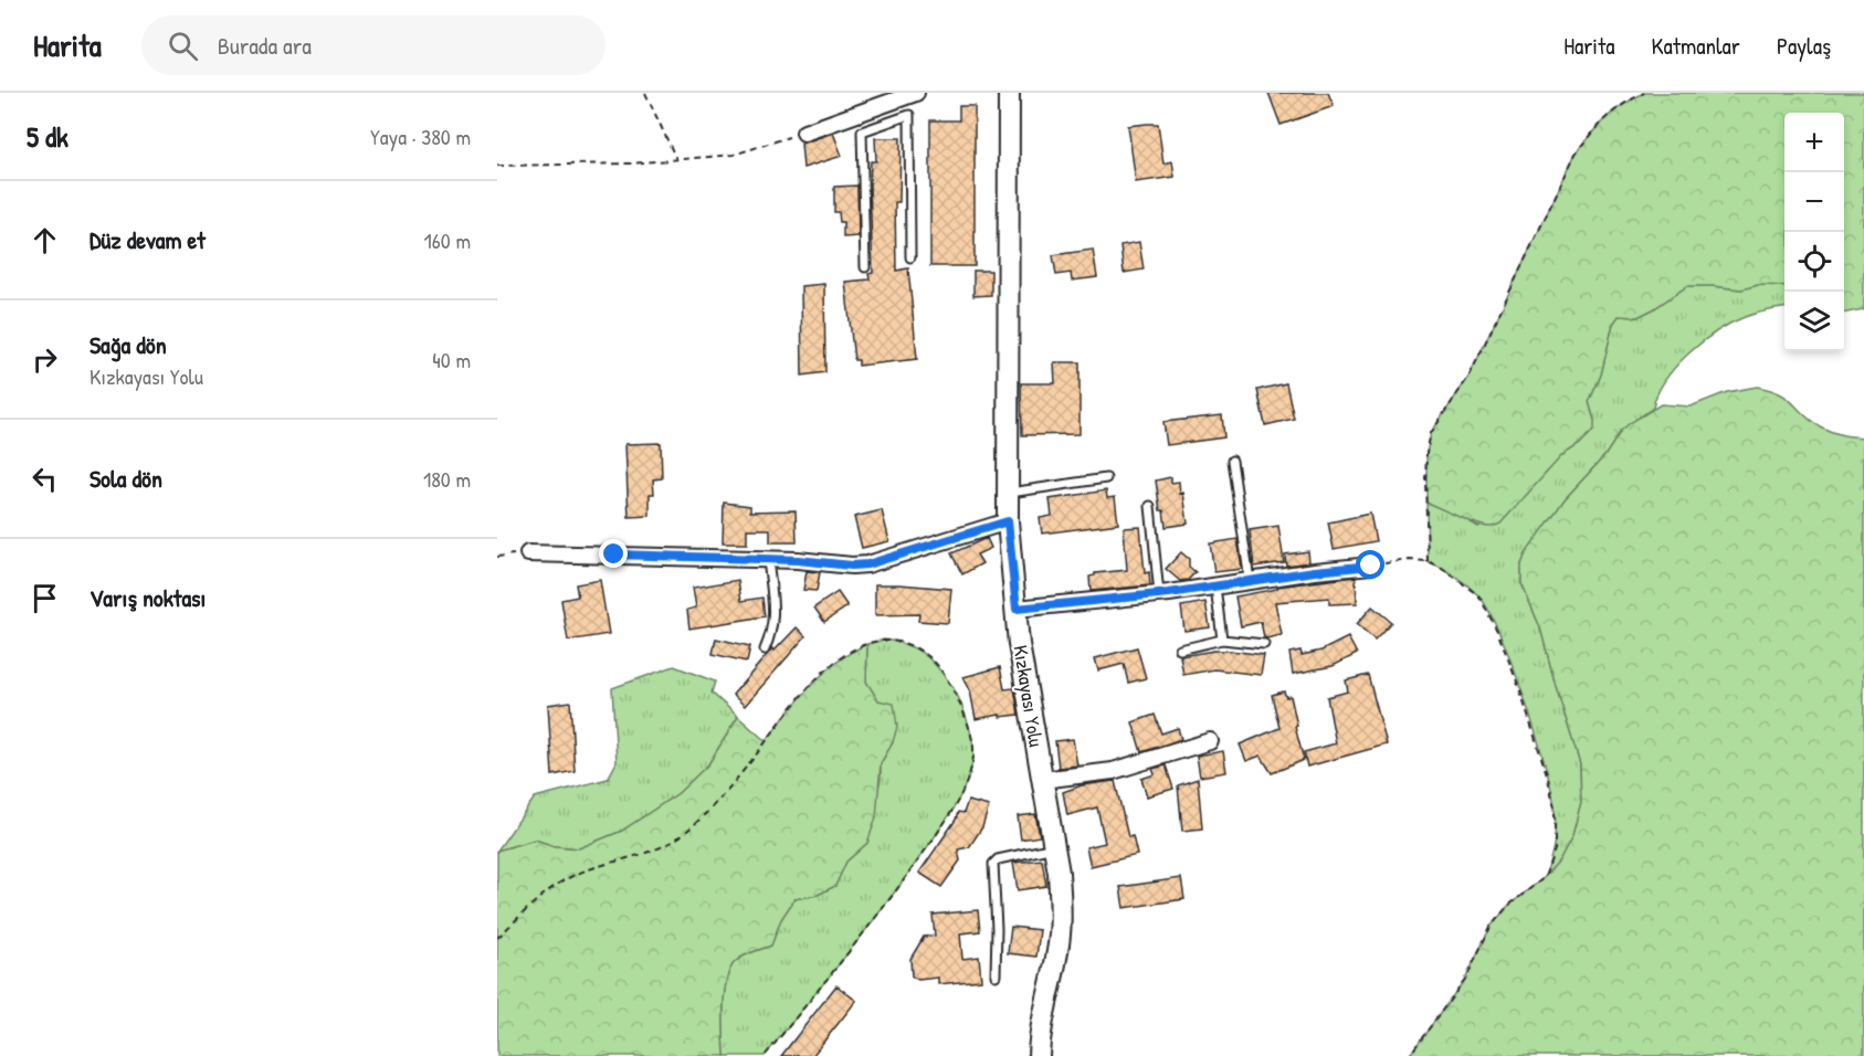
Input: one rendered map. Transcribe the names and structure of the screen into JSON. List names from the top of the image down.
{
  "streets": {
    "street": ["Kızkayası Yolu"]
  },
  "page": {
    "header": "Harita",
    "search": "Burada ara",
    "nav": ["Harita", "Katmanlar", "Paylaş"],
    "heading": ["5 dk", "Yaya · 380 m"],
    "map_buttons": ["+", "−"],
    "list": [
      ["Düz devam et", "160 m"],
      ["Sağa dön", "Kızkayası Yolu", "40 m"],
      ["Sola dön", "180 m"],
      "Varış noktası"
    ]
  }
}
